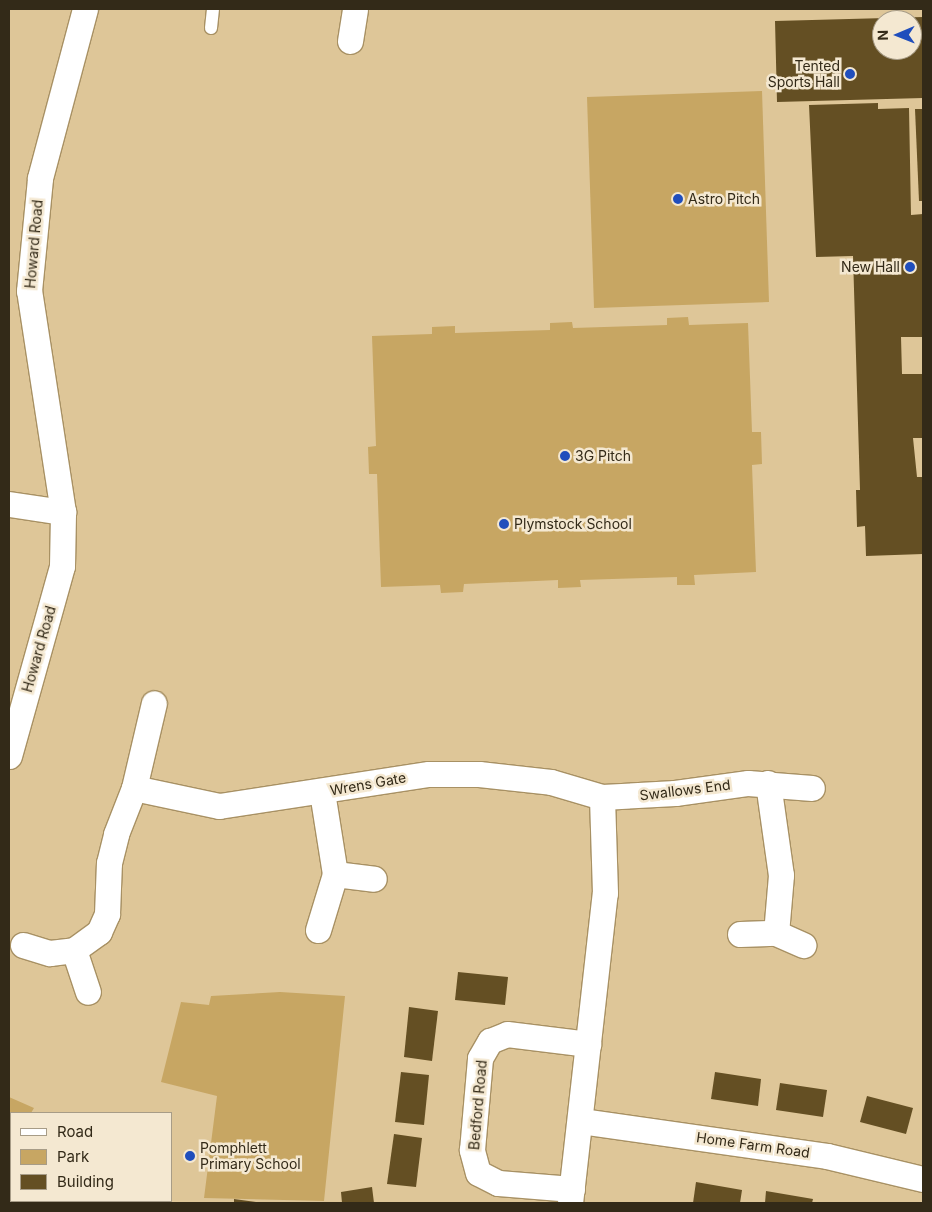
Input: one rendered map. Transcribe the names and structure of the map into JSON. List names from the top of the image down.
{
  "streets": {
    "street": [
      "Howard Road",
      "Wrens Gate",
      "Swallows End",
      "Bedford Road",
      "Home Farm Road"
    ]
  },
  "crossings": [
    ["Wrens Gate", "Swallows End"],
    ["Wrens Gate", "Bedford Road"],
    ["Swallows End", "Bedford Road"],
    ["Bedford Road", "Home Farm Road"]
  ],
  "places": [
    "Tented Sports Hall",
    "Astro Pitch",
    "New Hall",
    "3G Pitch",
    "Plymstock School",
    "Pomphlett Primary School"
  ],
  "legend": ["Road", "Park", "Building"],
  "north": "left"
}
